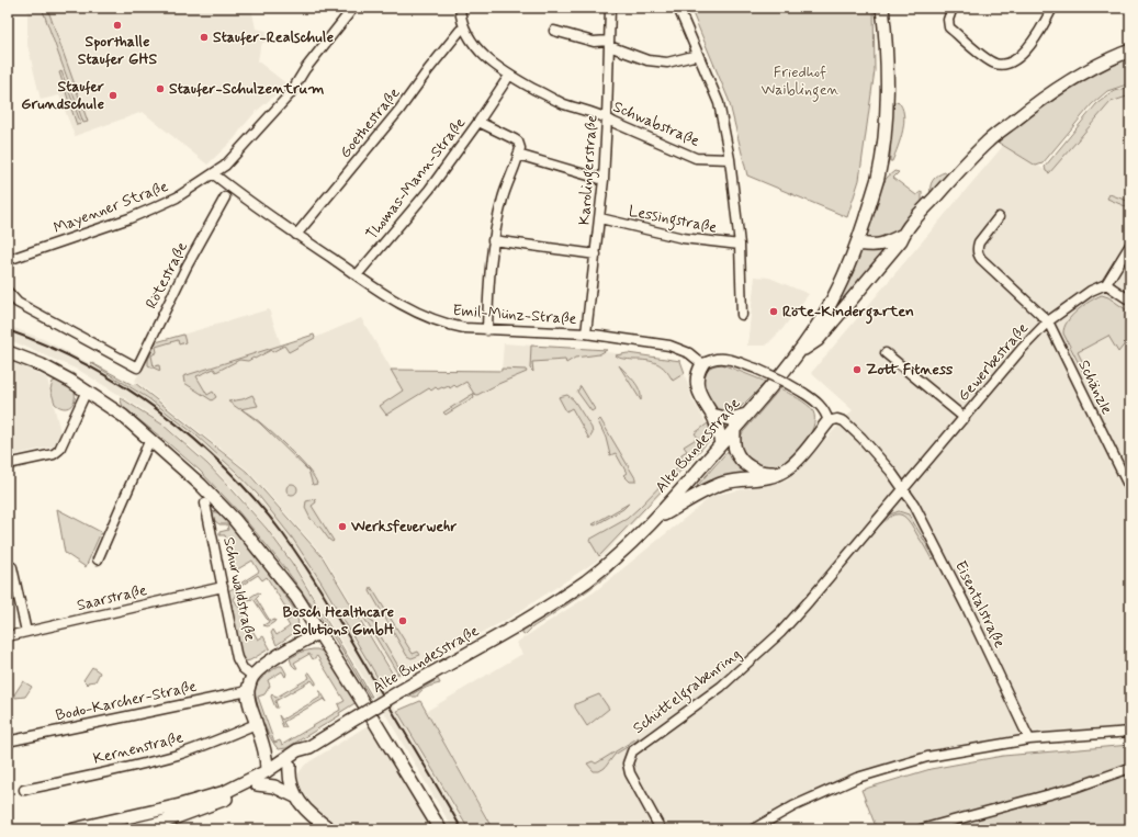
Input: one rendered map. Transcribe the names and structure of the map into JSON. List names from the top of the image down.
{
  "streets": {
    "main road": ["Alte Bundesstraße"],
    "street": [
      "Goethestraße",
      "Schwabstraße",
      "Karolingerstraße",
      "Thomas-Mann-Straße",
      "Mayenner Straße",
      "Lessingstraße",
      "Rötestraße",
      "Emil-Münz-Straße",
      "Gewerbestraße",
      "Schänzle",
      "Schurwaldstraße",
      "Saarstraße",
      "Eisentalstraße",
      "Schüttelgrabenring",
      "Bodo-Karcher-Straße",
      "Kernenstraße"
    ]
  },
  "crossings": [
    ["Goethestraße", "Schwabstraße"],
    ["Goethestraße", "Emil-Münz-Straße"],
    ["Schwabstraße", "Karolingerstraße"],
    ["Schwabstraße", "Thomas-Mann-Straße"],
    ["Karolingerstraße", "Lessingstraße"],
    ["Karolingerstraße", "Emil-Münz-Straße"],
    ["Thomas-Mann-Straße", "Emil-Münz-Straße"],
    ["Mayenner Straße", "Emil-Münz-Straße"],
    ["Gewerbestraße", "Schänzle"],
    ["Gewerbestraße", "Eisentalstraße"],
    ["Gewerbestraße", "Schüttelgrabenring"],
    ["Schurwaldstraße", "Saarstraße"],
    ["Eisentalstraße", "Schüttelgrabenring"]
  ],
  "parks": ["Friedhof Waiblingen"],
  "places": [
    "Sporthalle Staufer GHS",
    "Staufer-Realschule",
    "Staufer-Schulzentrum",
    "Staufer Grundschule",
    "Röte-Kindergarten",
    "Zott Fitness",
    "Werksfeuerwehr",
    "Bosch Healthcare Solutions GmbH"
  ]
}
